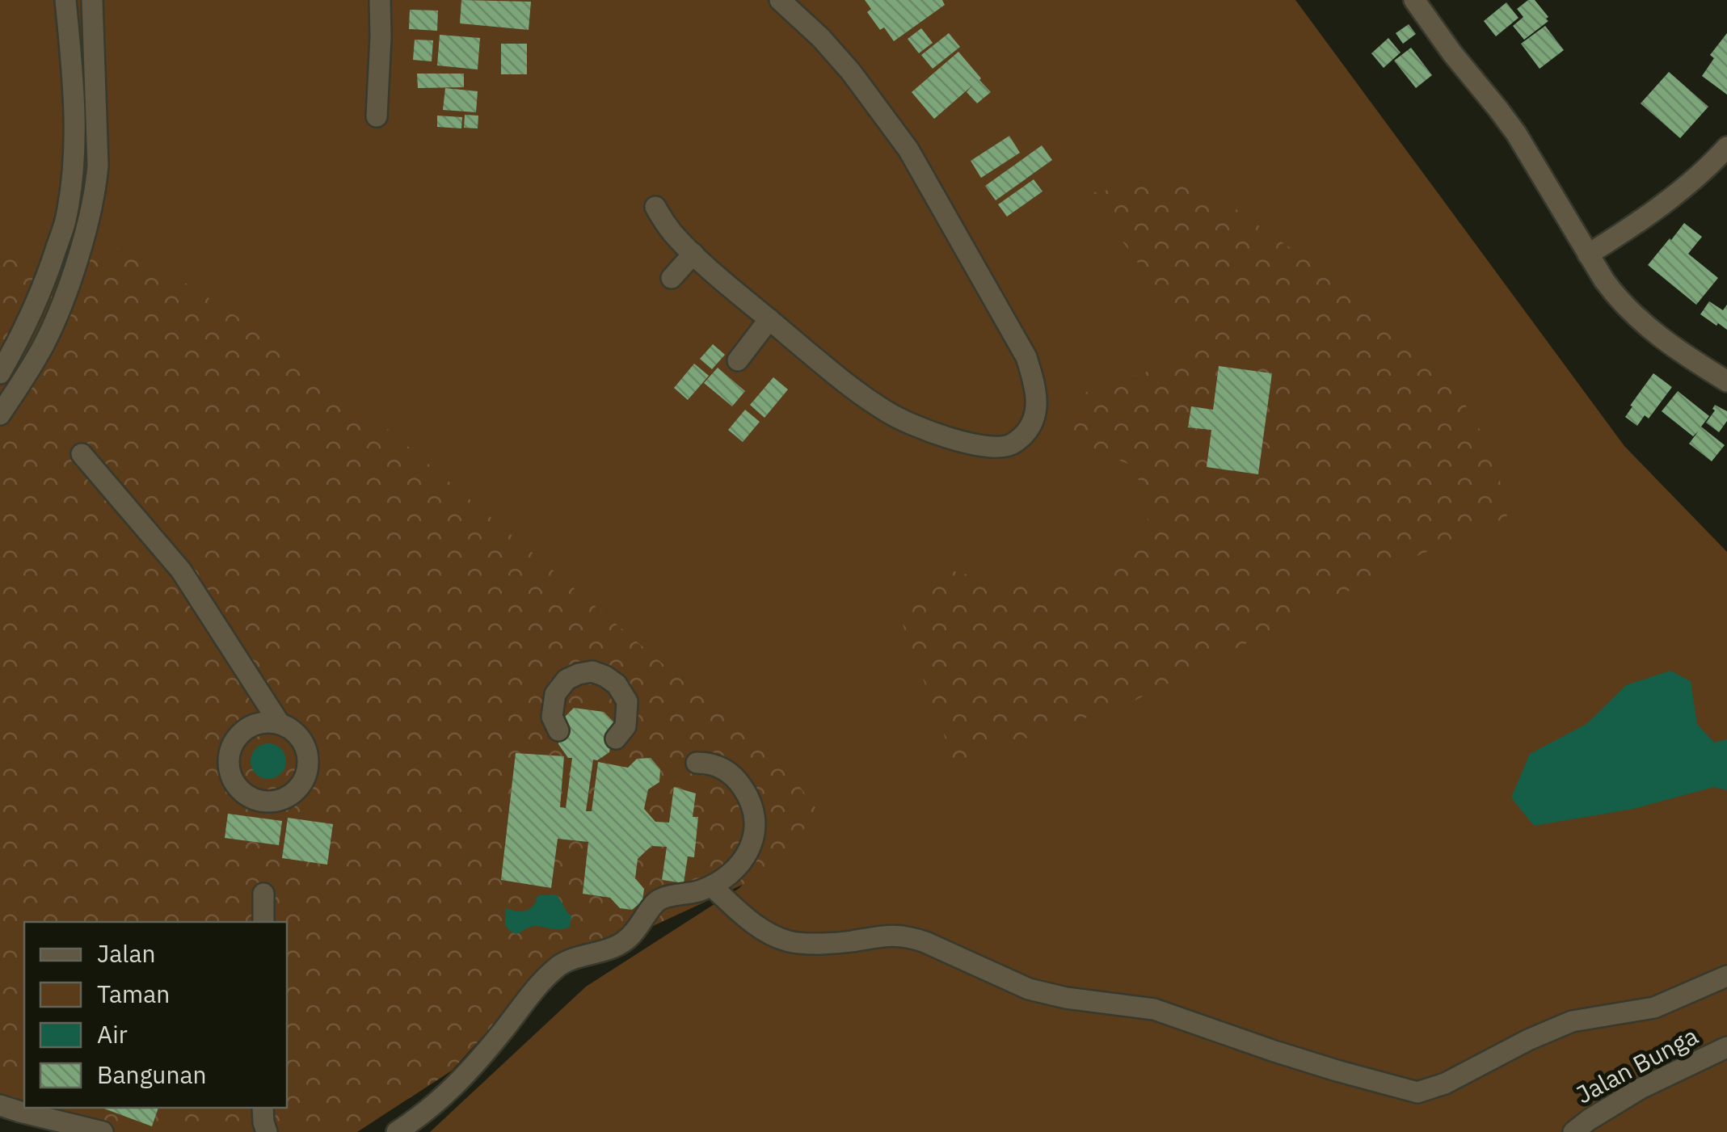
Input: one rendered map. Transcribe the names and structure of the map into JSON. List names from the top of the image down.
{
  "streets": {
    "street": ["Jalan Bunga"]
  },
  "legend": [
    "Jalan",
    "Taman",
    "Air",
    "Bangunan"
  ]
}
